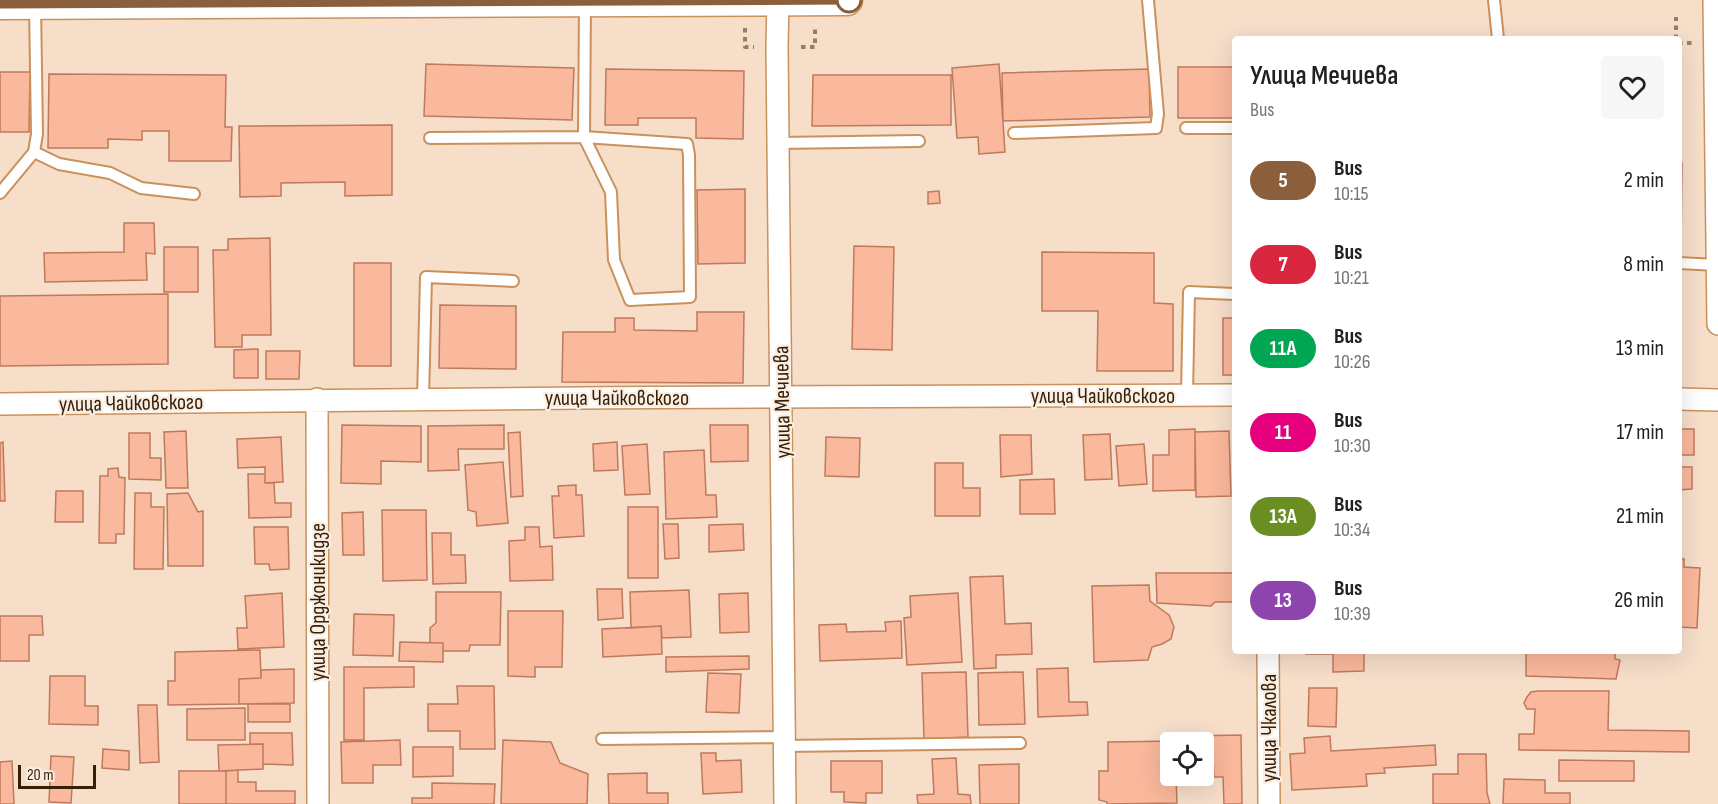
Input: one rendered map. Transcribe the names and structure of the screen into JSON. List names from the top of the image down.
{
  "streets": {
    "street": [
      "улица Чайковского",
      "улица Мечиева",
      "улица Орджоникидзе",
      "улица Чкалова"
    ]
  },
  "crossings": [
    ["улица Чайковского", "улица Мечиева"],
    ["улица Чайковского", "улица Орджоникидзе"]
  ],
  "lines": ["bus line 5"],
  "scale_bar": "20 m",
  "page": {
    "heading": ["Улица Мечиева", "Bus"],
    "list": [
      {
        "mark": "5",
        "name": "Bus",
        "note": "10:15",
        "value": "2 min"
      },
      {
        "mark": "7",
        "name": "Bus",
        "note": "10:21",
        "value": "8 min"
      },
      {
        "mark": "11А",
        "name": "Bus",
        "note": "10:26",
        "value": "13 min"
      },
      {
        "mark": "11",
        "name": "Bus",
        "note": "10:30",
        "value": "17 min"
      },
      {
        "mark": "13А",
        "name": "Bus",
        "note": "10:34",
        "value": "21 min"
      },
      {
        "mark": "13",
        "name": "Bus",
        "note": "10:39",
        "value": "26 min"
      }
    ],
    "scale": "20 m"
  }
}
